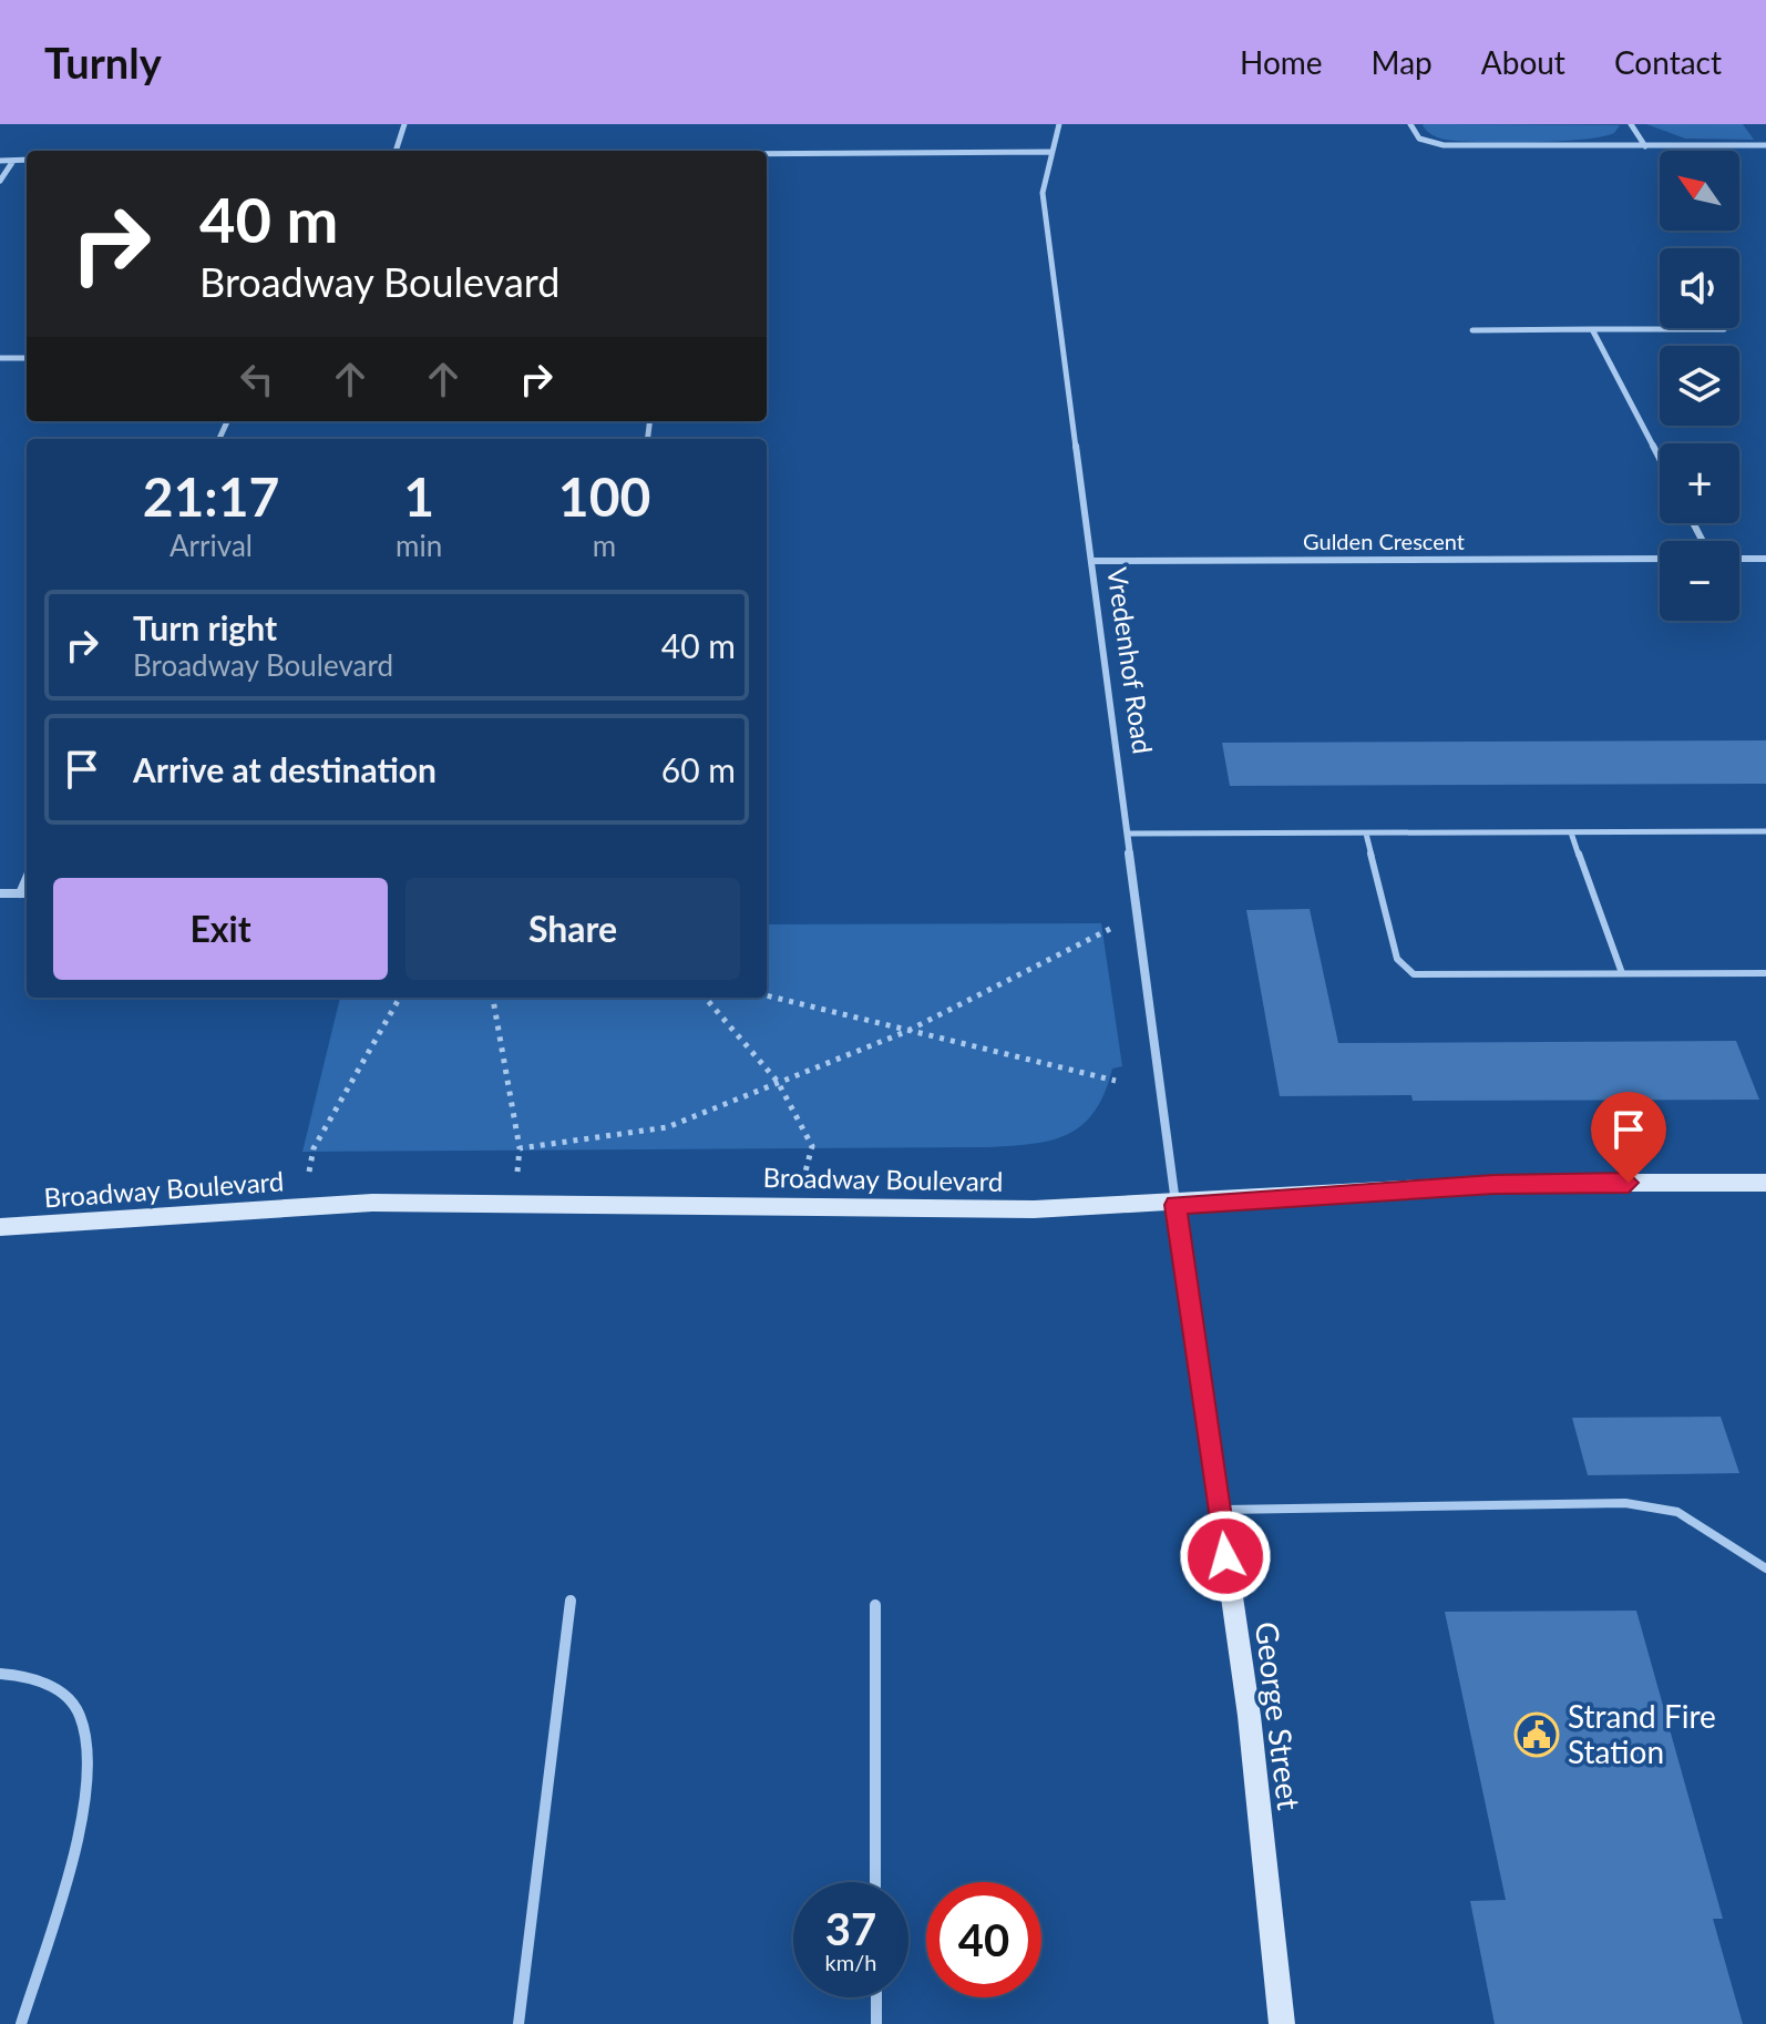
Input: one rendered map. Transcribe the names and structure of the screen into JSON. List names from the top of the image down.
{
  "streets": {
    "main road": ["Broadway Boulevard", "George Street"],
    "street": ["Gulden Crescent", "Vredenhof Road"]
  },
  "crossings": [
    ["Gulden Crescent", "Vredenhof Road"],
    ["Vredenhof Road", "Broadway Boulevard"],
    ["Vredenhof Road", "George Street"],
    ["Broadway Boulevard", "George Street"]
  ],
  "places": {
    "public building": ["Strand Fire Station"]
  },
  "north": "top left",
  "page": {
    "header": "Turnly",
    "nav": [
      "Home",
      "Map",
      "About",
      "Contact"
    ],
    "map_buttons": ["+", "−"],
    "turn": ["40 m", "Broadway Boulevard"],
    "eta": [
      "21:17",
      "Arrival",
      "1",
      "min",
      "100",
      "m"
    ],
    "list": [
      {
        "name": "Turn right",
        "note": "Broadway Boulevard",
        "value": "40 m"
      },
      {
        "name": "Arrive at destination",
        "value": "60 m"
      }
    ],
    "buttons": ["Exit", "Share"],
    "speed": "37 km/h",
    "limit": "40"
  }
}
